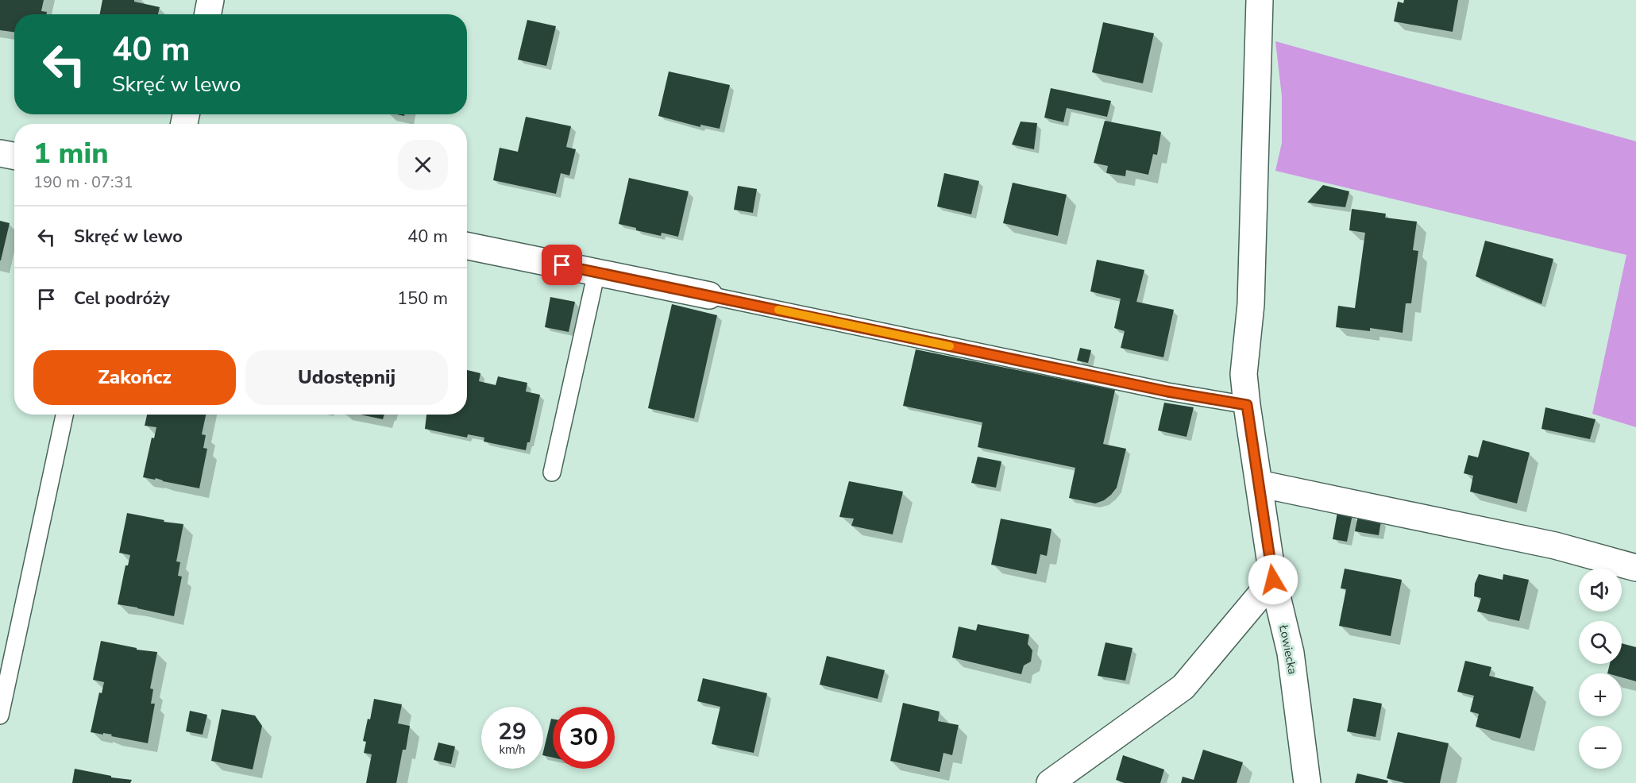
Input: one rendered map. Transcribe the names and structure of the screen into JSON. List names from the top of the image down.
{
  "streets": {
    "street": ["Łowiecka"]
  },
  "page": {
    "turn": ["40 m", "Skręć w lewo"],
    "heading": ["1 min", "190 m · 07:31"],
    "list": [
      {
        "name": "Skręć w lewo",
        "value": "40 m"
      },
      {
        "name": "Cel podróży",
        "value": "150 m"
      }
    ],
    "buttons": ["Zakończ", "Udostępnij"],
    "map_buttons": ["+", "−"],
    "speed": "29 km/h",
    "limit": "30"
  }
}
